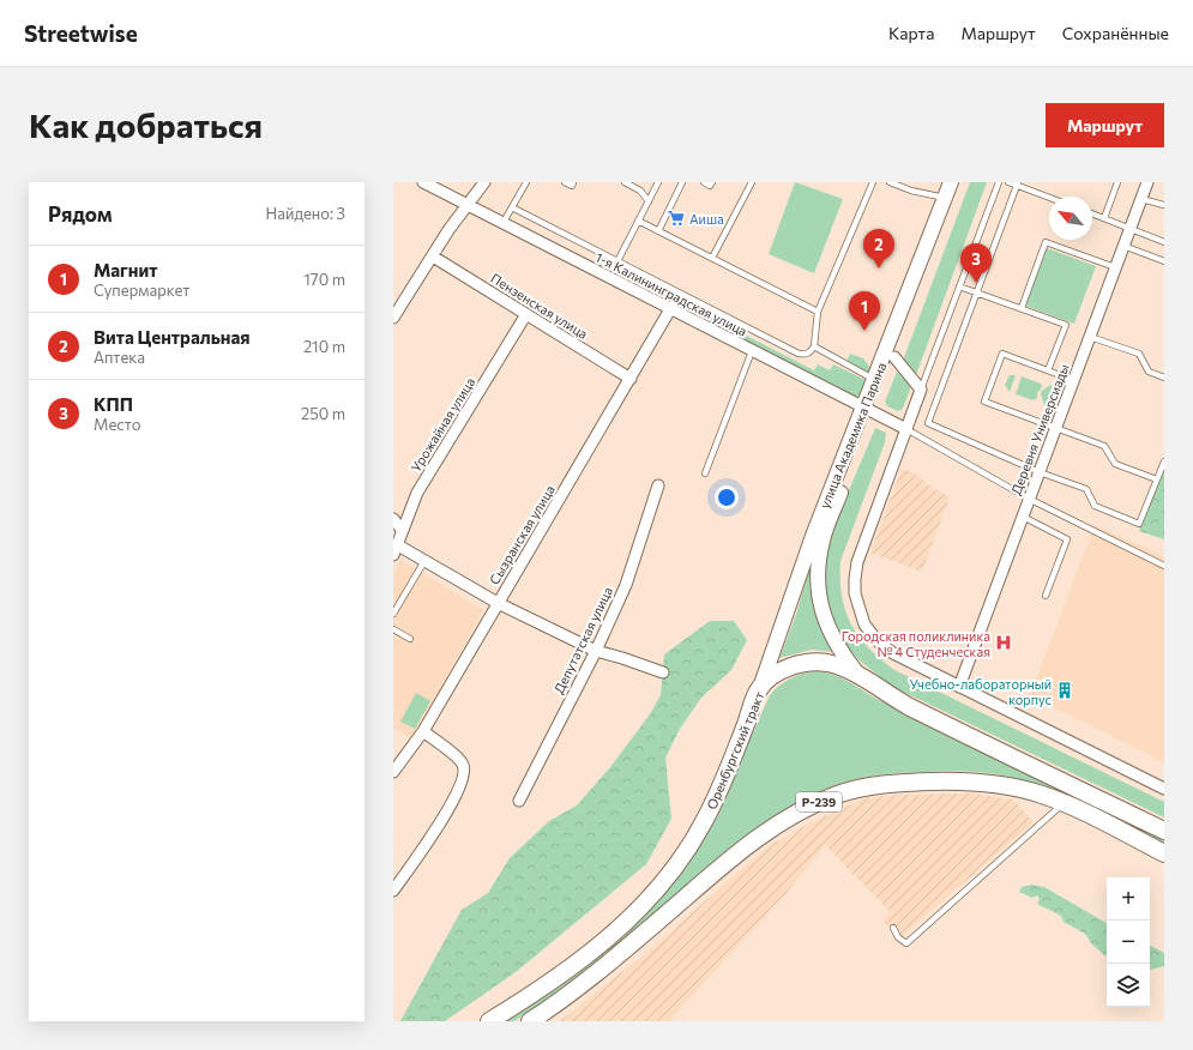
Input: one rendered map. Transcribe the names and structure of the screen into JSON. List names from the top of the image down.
{
  "streets": {
    "main road": ["улица Академика Парина", "Оренбургский тракт", "Р-239"],
    "street": [
      "1-я Калининградская улица",
      "Пензенская улица",
      "Урожайная улица",
      "Деревня Универсиады",
      "Сызранская улица",
      "Депутатская улица"
    ]
  },
  "crossings": [
    ["1-я Калининградская улица", "улица Академика Парина"],
    ["1-я Калининградская улица", "Сызранская улица"],
    ["Пензенская улица", "Урожайная улица"],
    ["Пензенская улица", "Сызранская улица"],
    ["улица Академика Парина", "Оренбургский тракт"]
  ],
  "places": {
    "supermarket": ["Аиша"],
    "hospital": ["Городская поликлиника № 4 Студенческая"],
    "building": ["Учебно-лабораторный корпус"]
  },
  "north": "top left",
  "page": {
    "header": "Streetwise",
    "nav": ["Карта", "Маршрут", "Сохранённые"],
    "buttons": "Маршрут",
    "title": "Как добраться",
    "heading": ["Рядом", "Найдено: 3"],
    "pins": ["2", "3", "1"],
    "list": [
      {
        "mark": "1",
        "name": "Магнит",
        "note": "Супермаркет",
        "value": "170 m"
      },
      {
        "mark": "2",
        "name": "Вита Центральная",
        "note": "Аптека",
        "value": "210 m"
      },
      {
        "mark": "3",
        "name": "КПП",
        "note": "Место",
        "value": "250 m"
      }
    ],
    "map_buttons": ["+", "−"]
  }
}
